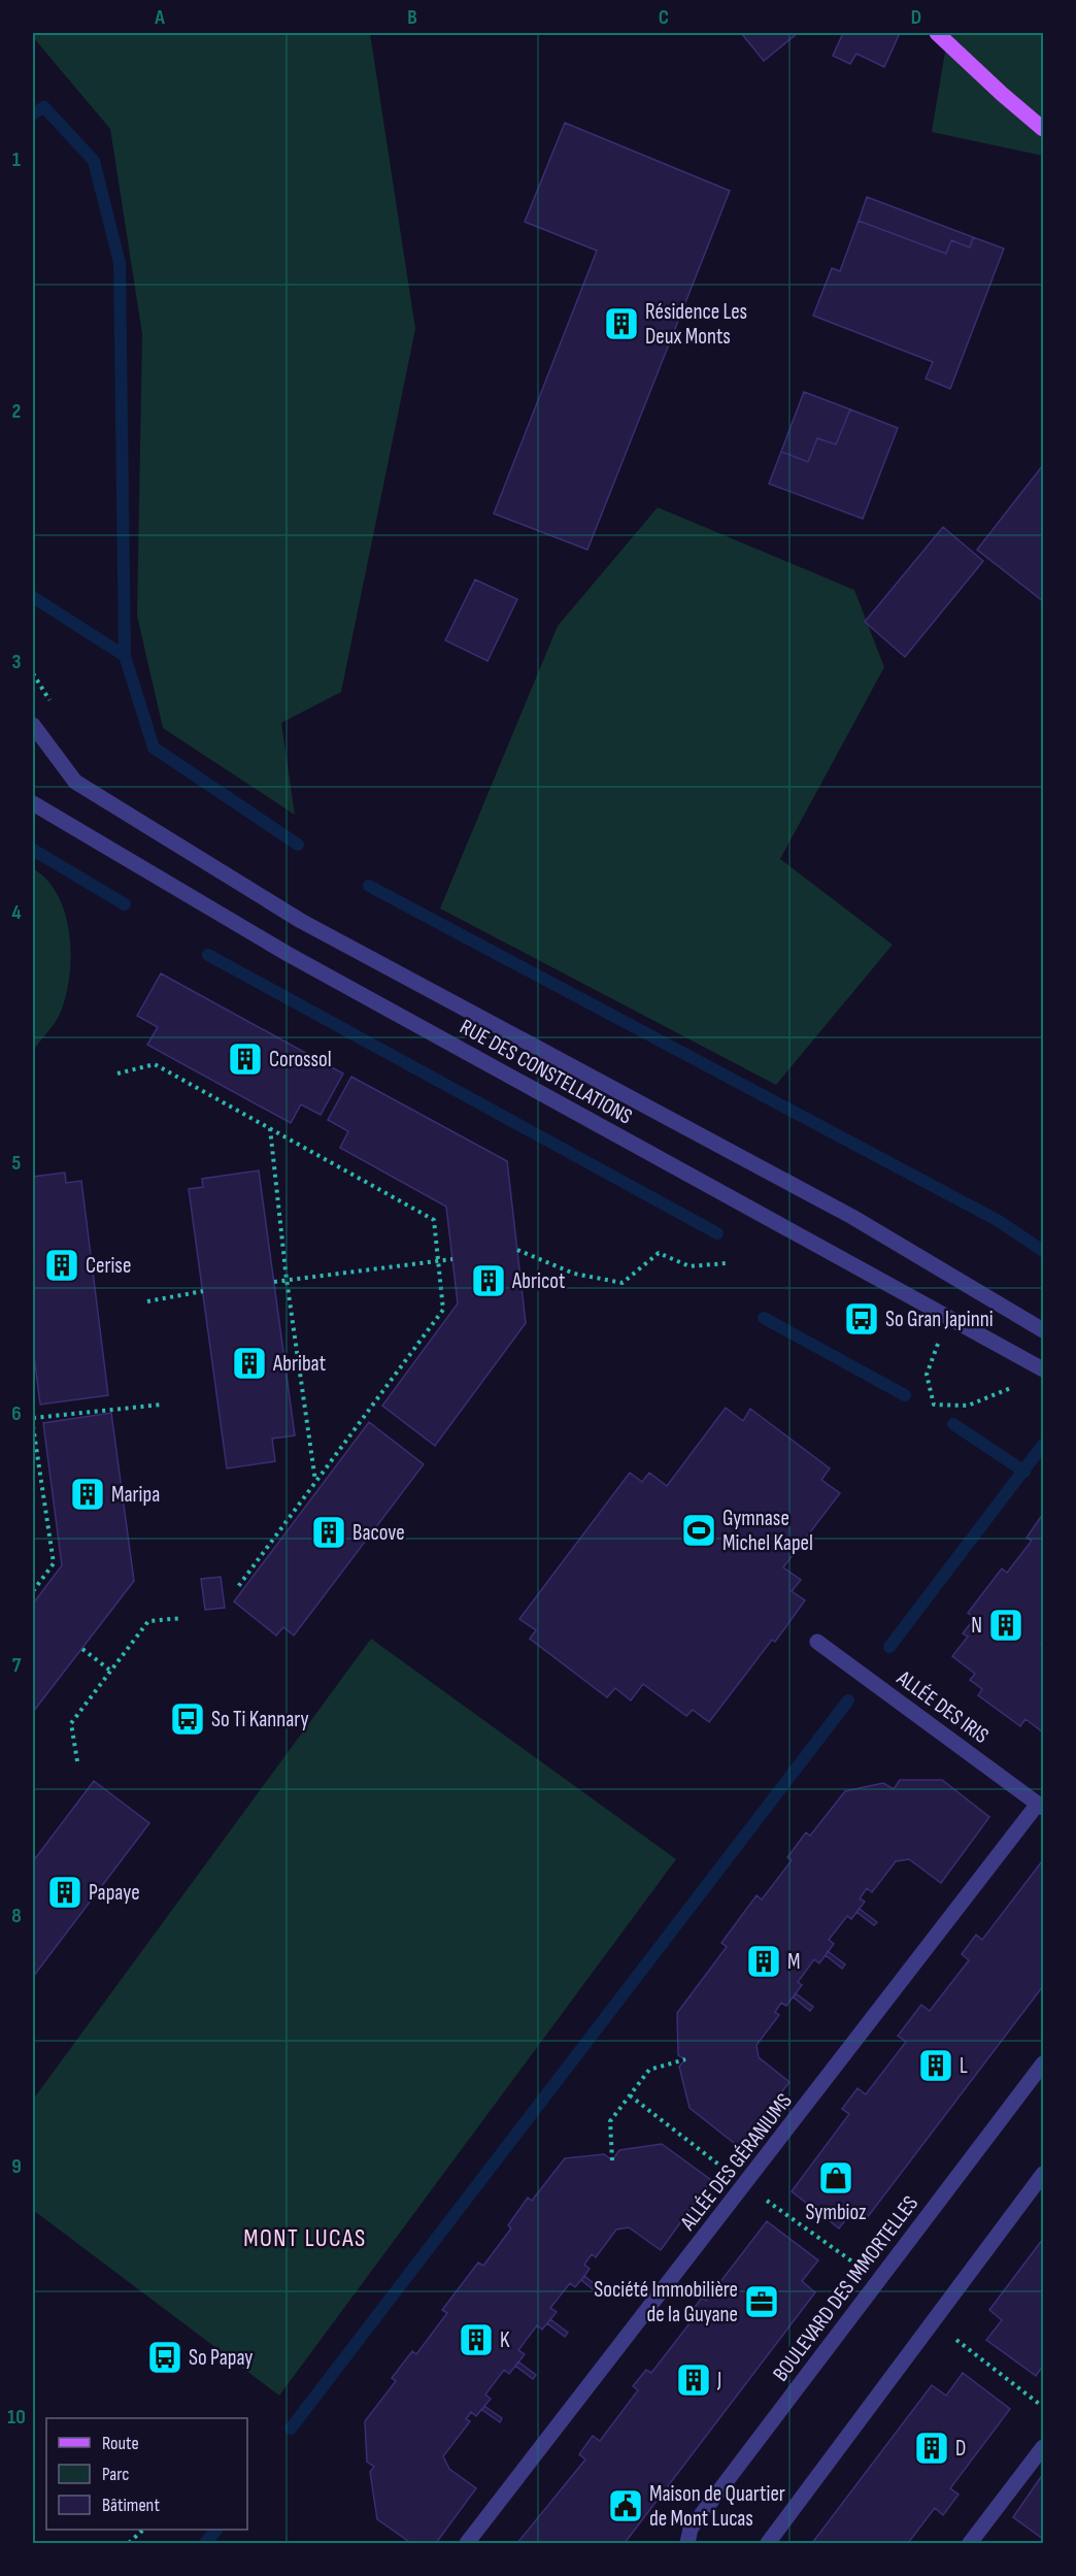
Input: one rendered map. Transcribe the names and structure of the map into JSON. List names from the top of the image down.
{
  "streets": {
    "street": [
      "RUE DES CONSTELLATIONS",
      "ALLÉE DES IRIS",
      "ALLÉE DES GÉRANIUMS",
      "BOULEVARD DES IMMORTELLES"
    ]
  },
  "crossings": [
    ["ALLÉE DES IRIS", "ALLÉE DES GÉRANIUMS"]
  ],
  "districts": ["MONT LUCAS"],
  "places": {
    "building": [
      "Résidence Les Deux Monts",
      "Corossol",
      "Cerise",
      "Abricot",
      "Abribat",
      "Maripa",
      "Bacove",
      "N",
      "Papaye",
      "M",
      "L",
      "K",
      "J",
      "D"
    ],
    "bus stop": ["So Gran Japinni", "So Ti Kannary", "So Papay"],
    "sports": ["Gymnase Michel Kapel"],
    "shop": ["Symbioz"],
    "office": ["Société Immobilière de la Guyane"],
    "public building": ["Maison de Quartier de Mont Lucas"]
  },
  "legend": ["Route", "Parc", "Bâtiment"],
  "grid": {
    "columns": [
      "A",
      "B",
      "C",
      "D"
    ],
    "rows": [
      "1",
      "2",
      "3",
      "4",
      "5",
      "6",
      "7",
      "8",
      "9",
      "10"
    ]
  }
}
